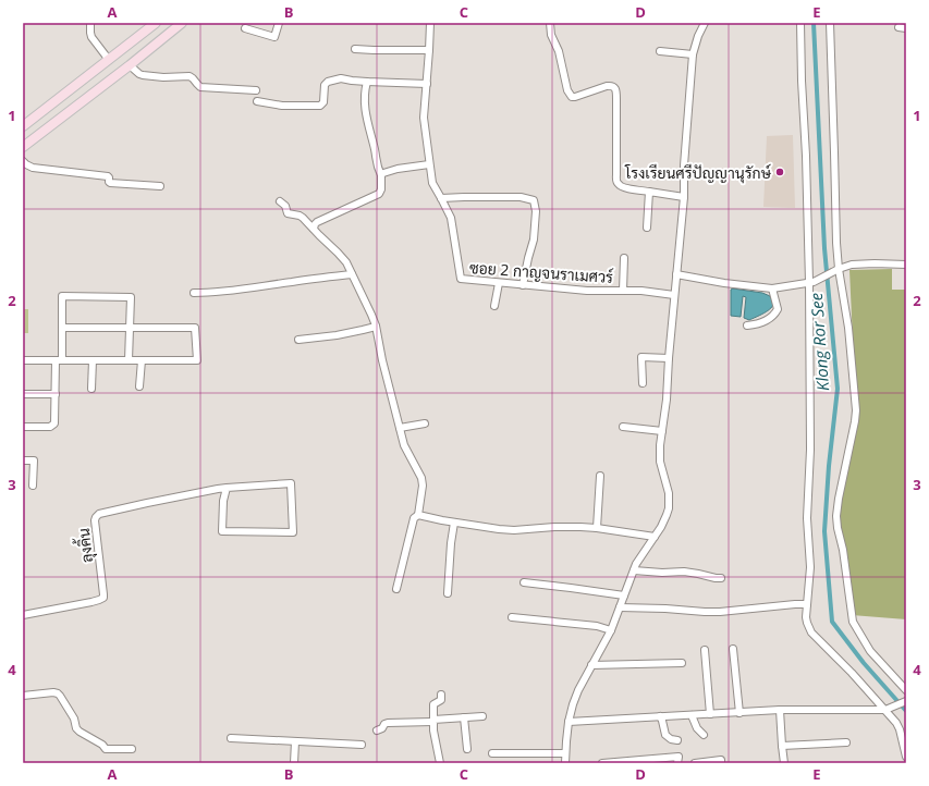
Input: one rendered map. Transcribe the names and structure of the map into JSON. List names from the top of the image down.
{
  "streets": {
    "street": ["ซอย 2 กาญจนราเมศวร์", "ลุงคิ้น"]
  },
  "water": ["Klong Ror See"],
  "places": ["โรงเรียนศรีปัญญานุรักษ์"],
  "grid": {
    "columns": [
      "A",
      "B",
      "C",
      "D",
      "E"
    ],
    "rows": [
      "1",
      "2",
      "3",
      "4"
    ]
  }
}
